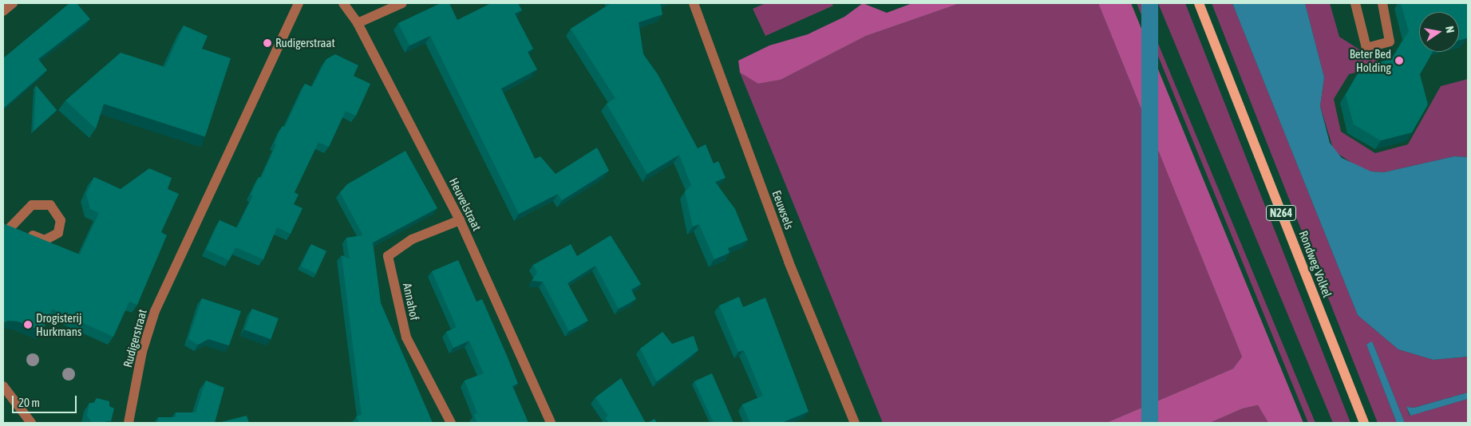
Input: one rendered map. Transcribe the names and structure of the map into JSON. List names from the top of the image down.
{
  "streets": {
    "main road": ["N264", "Rondweg Volkel"],
    "street": [
      "Heuvelstraat",
      "Eeuwsels",
      "Annahof",
      "Rudigerstraat"
    ]
  },
  "crossings": [
    ["Heuvelstraat", "Annahof"]
  ],
  "places": ["Rudigerstraat", "Beter Bed Holding", "Drogisterij Hurkmans"],
  "scale_bar": "20 m",
  "north": "right"
}
